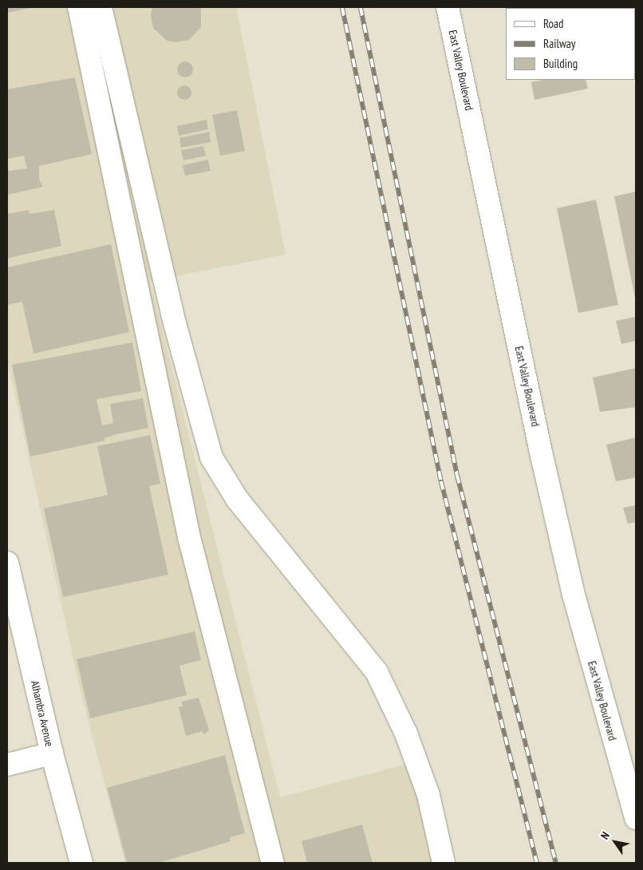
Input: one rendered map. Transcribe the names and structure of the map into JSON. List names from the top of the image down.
{
  "streets": {
    "main road": ["East Valley Boulevard", "Alhambra Avenue"]
  },
  "legend": ["Road", "Railway", "Building"],
  "north": "top left"
}
